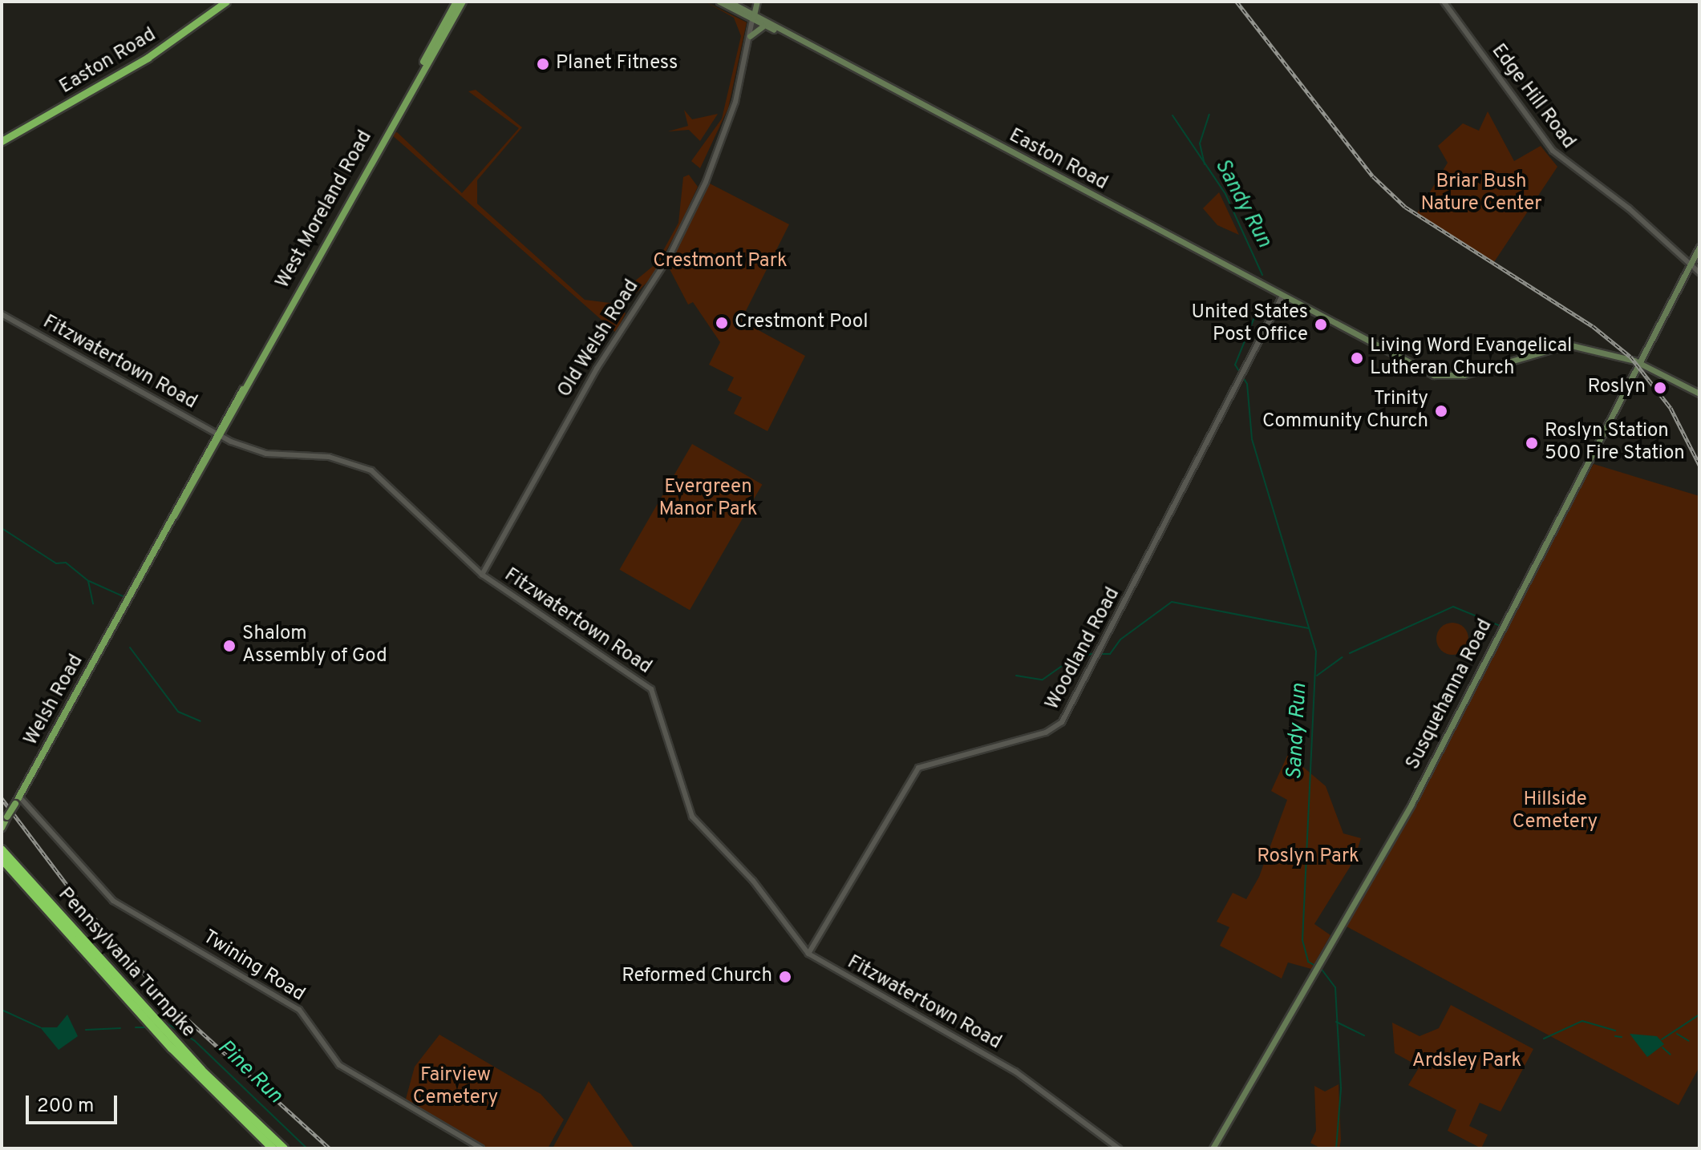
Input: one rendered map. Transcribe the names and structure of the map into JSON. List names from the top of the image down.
{
  "streets": {
    "highway": ["Easton Road", "Pennsylvania Turnpike"],
    "main road": [
      "West Moreland Road",
      "Old Welsh Road",
      "Susquehanna Road",
      "Welsh Road"
    ],
    "street": [
      "Edge Hill Road",
      "Fitzwatertown Road",
      "Woodland Road",
      "Twining Road"
    ]
  },
  "crossings": [
    ["Easton Road", "Old Welsh Road"],
    ["Easton Road", "Woodland Road"],
    ["Easton Road", "Susquehanna Road"],
    ["Edge Hill Road", "Susquehanna Road"],
    ["West Moreland Road", "Fitzwatertown Road"],
    ["West Moreland Road", "Welsh Road"],
    ["Old Welsh Road", "Fitzwatertown Road"],
    ["Fitzwatertown Road", "Woodland Road"],
    ["Welsh Road", "Twining Road"]
  ],
  "water": ["Sandy Run", "Pine Run"],
  "parks": [
    "Briar Bush Nature Center",
    "Crestmont Park",
    "Evergreen Manor Park",
    "Hillside Cemetery",
    "Roslyn Park",
    "Ardsley Park",
    "Fairview Cemetery"
  ],
  "places": [
    "Planet Fitness",
    "Crestmont Pool",
    "United States Post Office",
    "Living Word Evangelical Lutheran Church",
    "Roslyn",
    "Trinity Community Church",
    "Roslyn Station 500 Fire Station",
    "Shalom Assembly of God",
    "Reformed Church"
  ],
  "scale_bar": "200 m"
}
